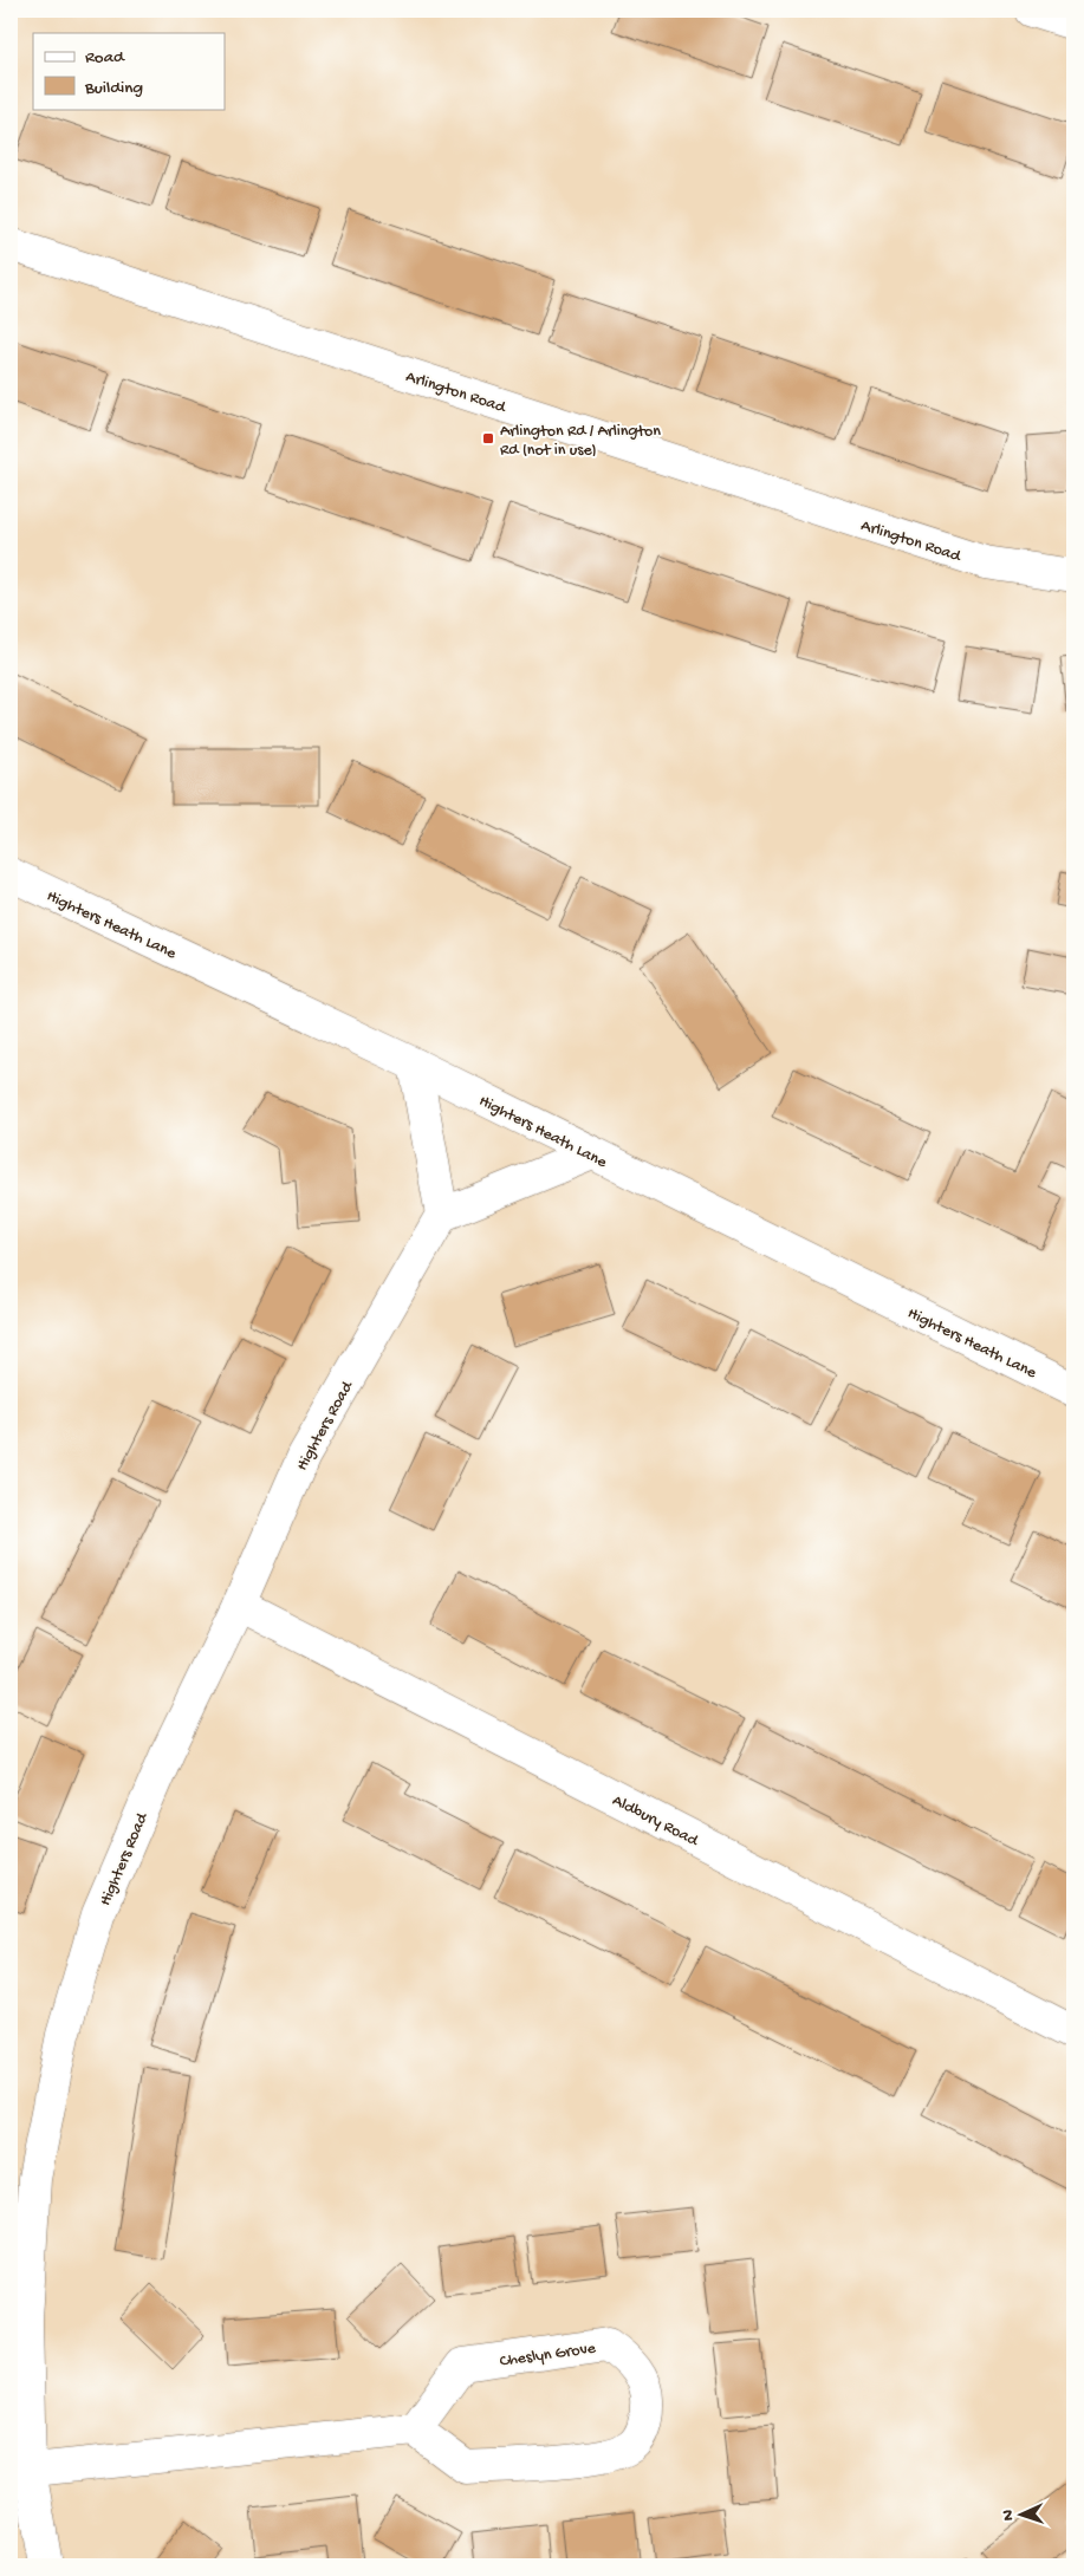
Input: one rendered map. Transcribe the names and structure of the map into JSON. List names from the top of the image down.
{
  "streets": {
    "street": [
      "Arlington Road",
      "Highters Heath Lane",
      "Highters Road",
      "Aldbury Road",
      "Cheslyn Grove"
    ]
  },
  "crossings": [
    ["Highters Road", "Aldbury Road"]
  ],
  "places": {
    "transit": ["Arlington Rd / Arlington Rd (not in use)"]
  },
  "legend": ["Road", "Building"],
  "north": "left"
}
